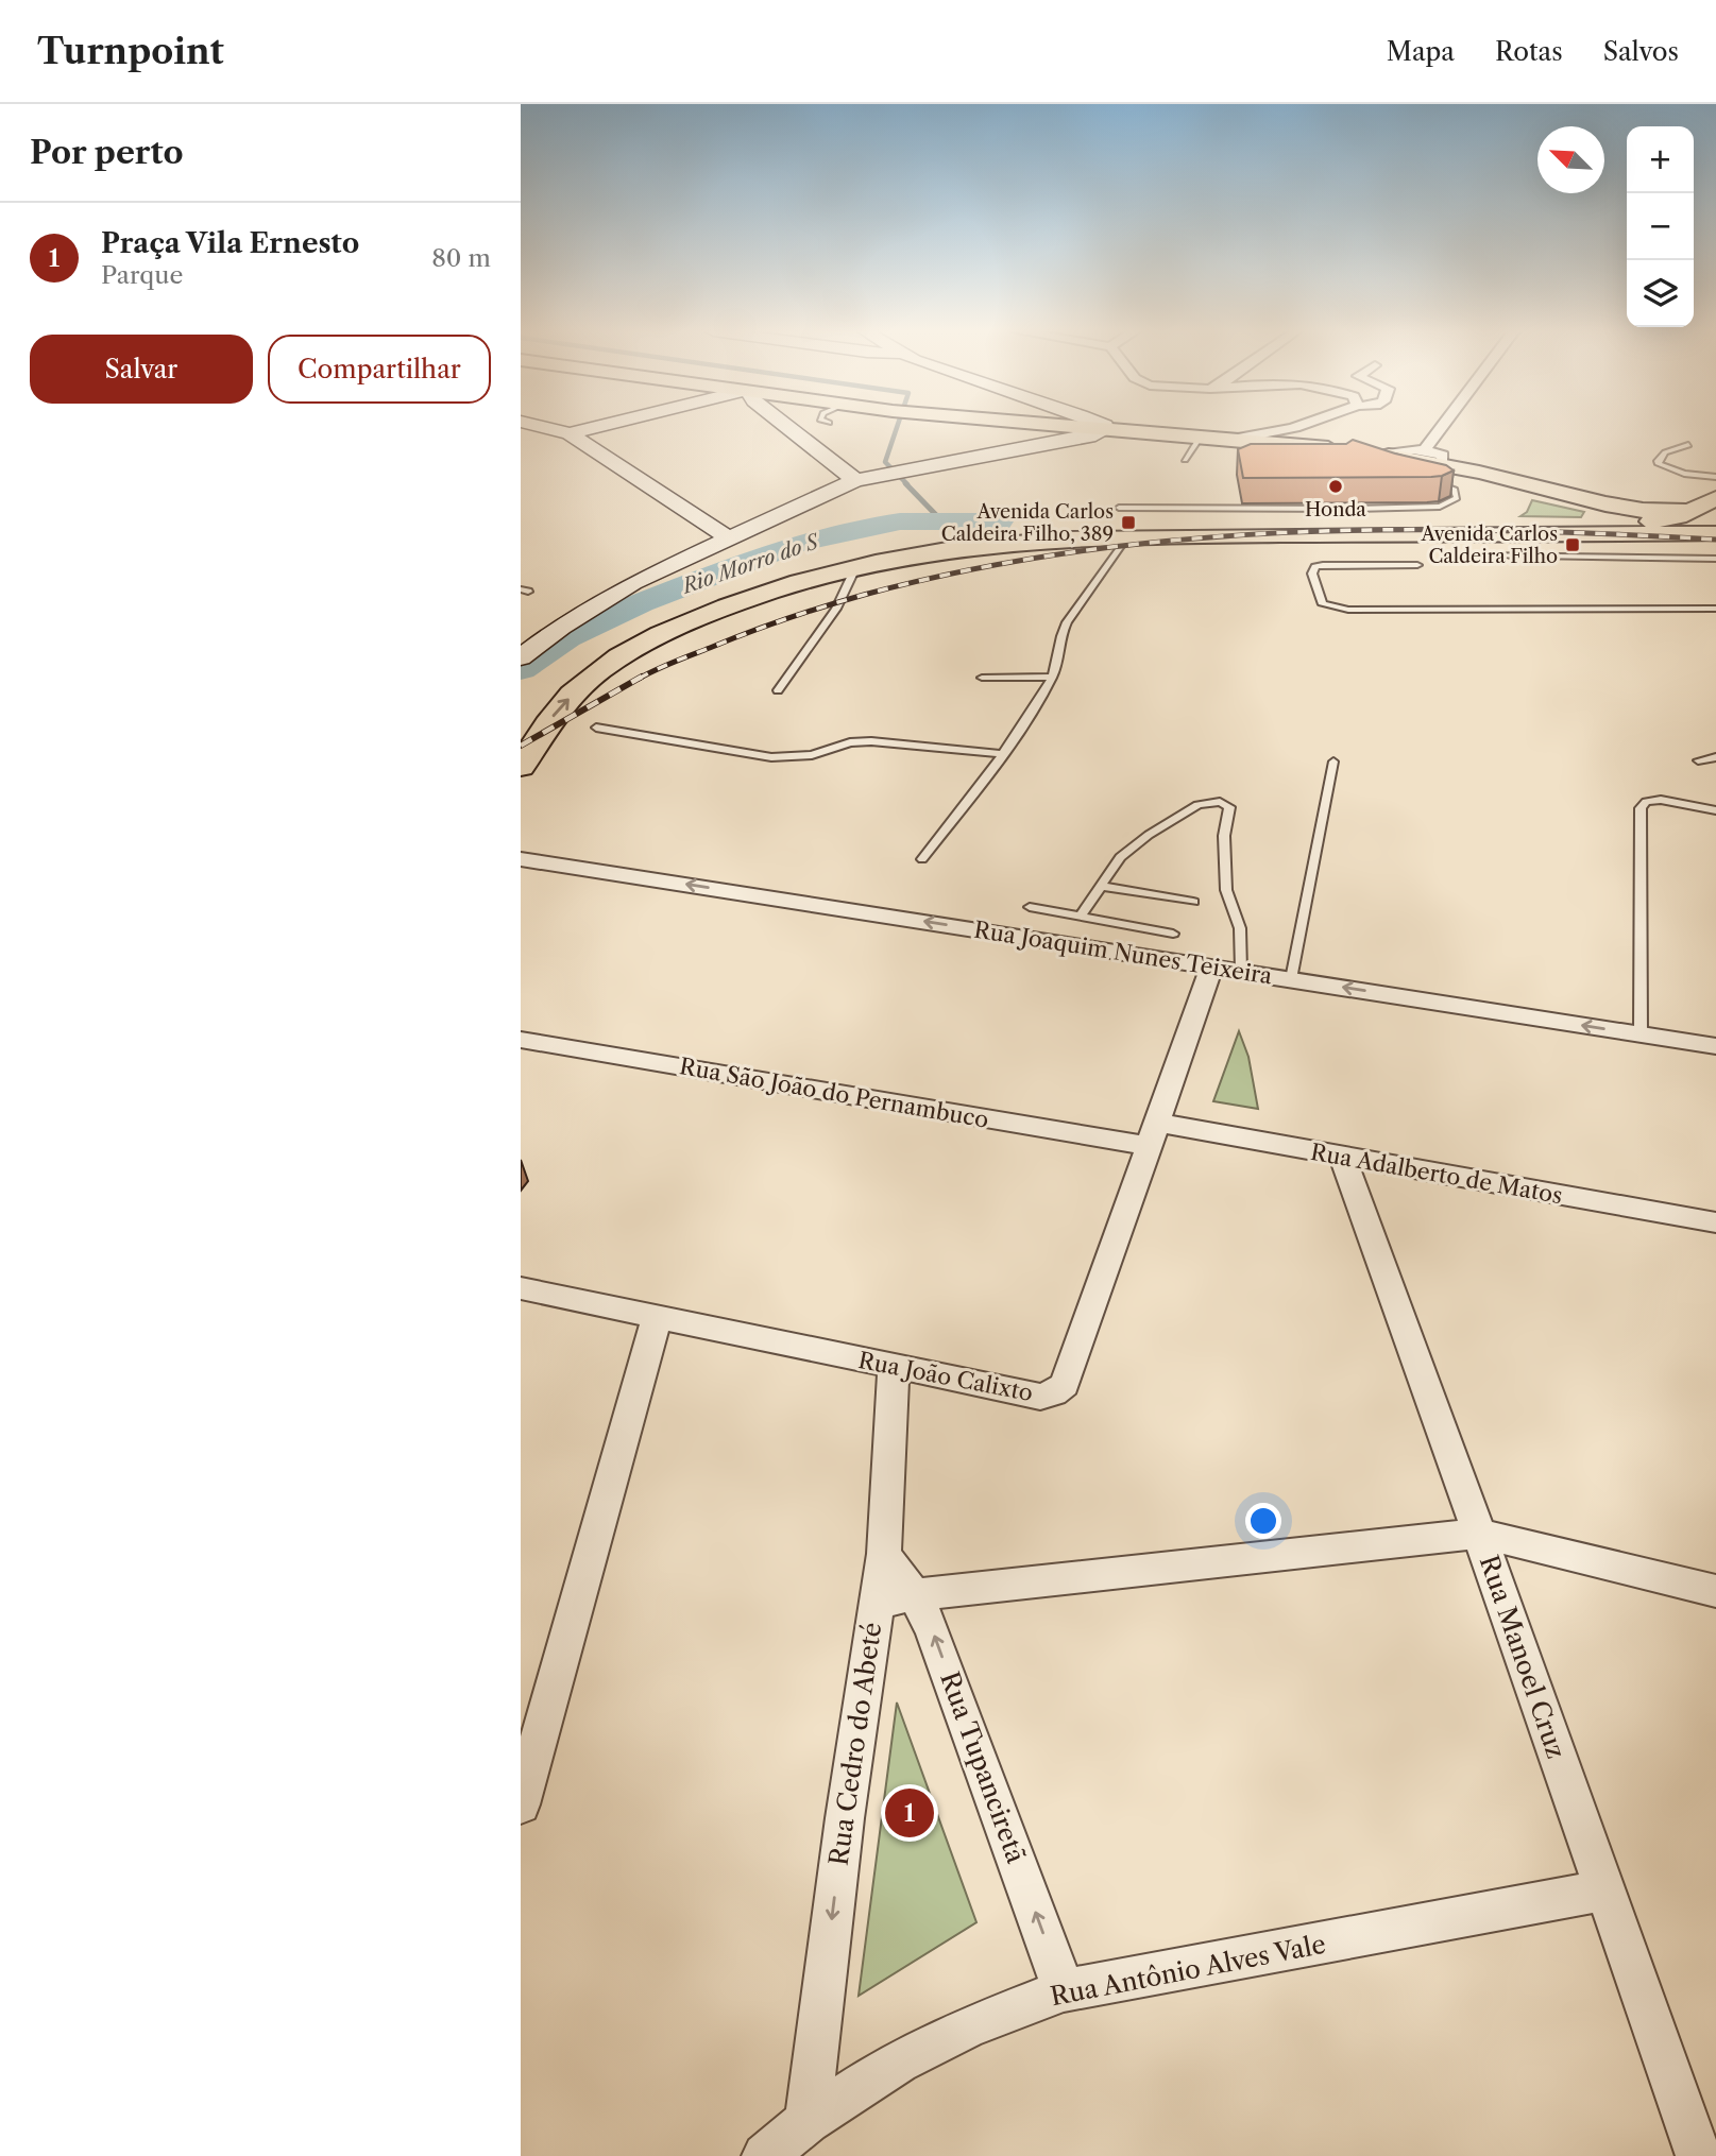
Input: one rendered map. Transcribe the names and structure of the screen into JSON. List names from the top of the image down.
{
  "streets": {
    "street": [
      "Rua Joaquim Nunes Teixeira",
      "Rua São João do Pernambuco",
      "Rua Adalberto de Matos",
      "Rua João Calixto",
      "Rua Manoel Cruz",
      "Rua Cedro do Abeté",
      "Rua Tupanciretã",
      "Rua Antônio Alves Vale"
    ]
  },
  "crossings": [
    ["Rua Joaquim Nunes Teixeira", "Rua João Calixto"],
    ["Rua São João do Pernambuco", "Rua Adalberto de Matos"],
    ["Rua São João do Pernambuco", "Rua João Calixto"],
    ["Rua Adalberto de Matos", "Rua João Calixto"],
    ["Rua Adalberto de Matos", "Rua Manoel Cruz"],
    ["Rua João Calixto", "Rua Cedro do Abeté"],
    ["Rua Manoel Cruz", "Rua Antônio Alves Vale"],
    ["Rua Cedro do Abeté", "Rua Tupanciretã"],
    ["Rua Cedro do Abeté", "Rua Antônio Alves Vale"],
    ["Rua Tupanciretã", "Rua Antônio Alves Vale"]
  ],
  "one_way": ["Rua Joaquim Nunes Teixeira", "Rua Cedro do Abeté", "Rua Tupanciretã"],
  "water": ["Rio Morro do S"],
  "places": {
    "other": ["Honda"],
    "transit": ["Avenida Carlos Caldeira Filho, 389", "Avenida Carlos Caldeira Filho"]
  },
  "north": "top left",
  "page": {
    "header": "Turnpoint",
    "nav": ["Mapa", "Rotas", "Salvos"],
    "heading": "Por perto",
    "map_buttons": ["+", "−"],
    "list": [
      {
        "mark": "1",
        "name": "Praça Vila Ernesto",
        "note": "Parque",
        "value": "80 m"
      }
    ],
    "buttons": ["Salvar", "Compartilhar"],
    "pins": "1"
  }
}
